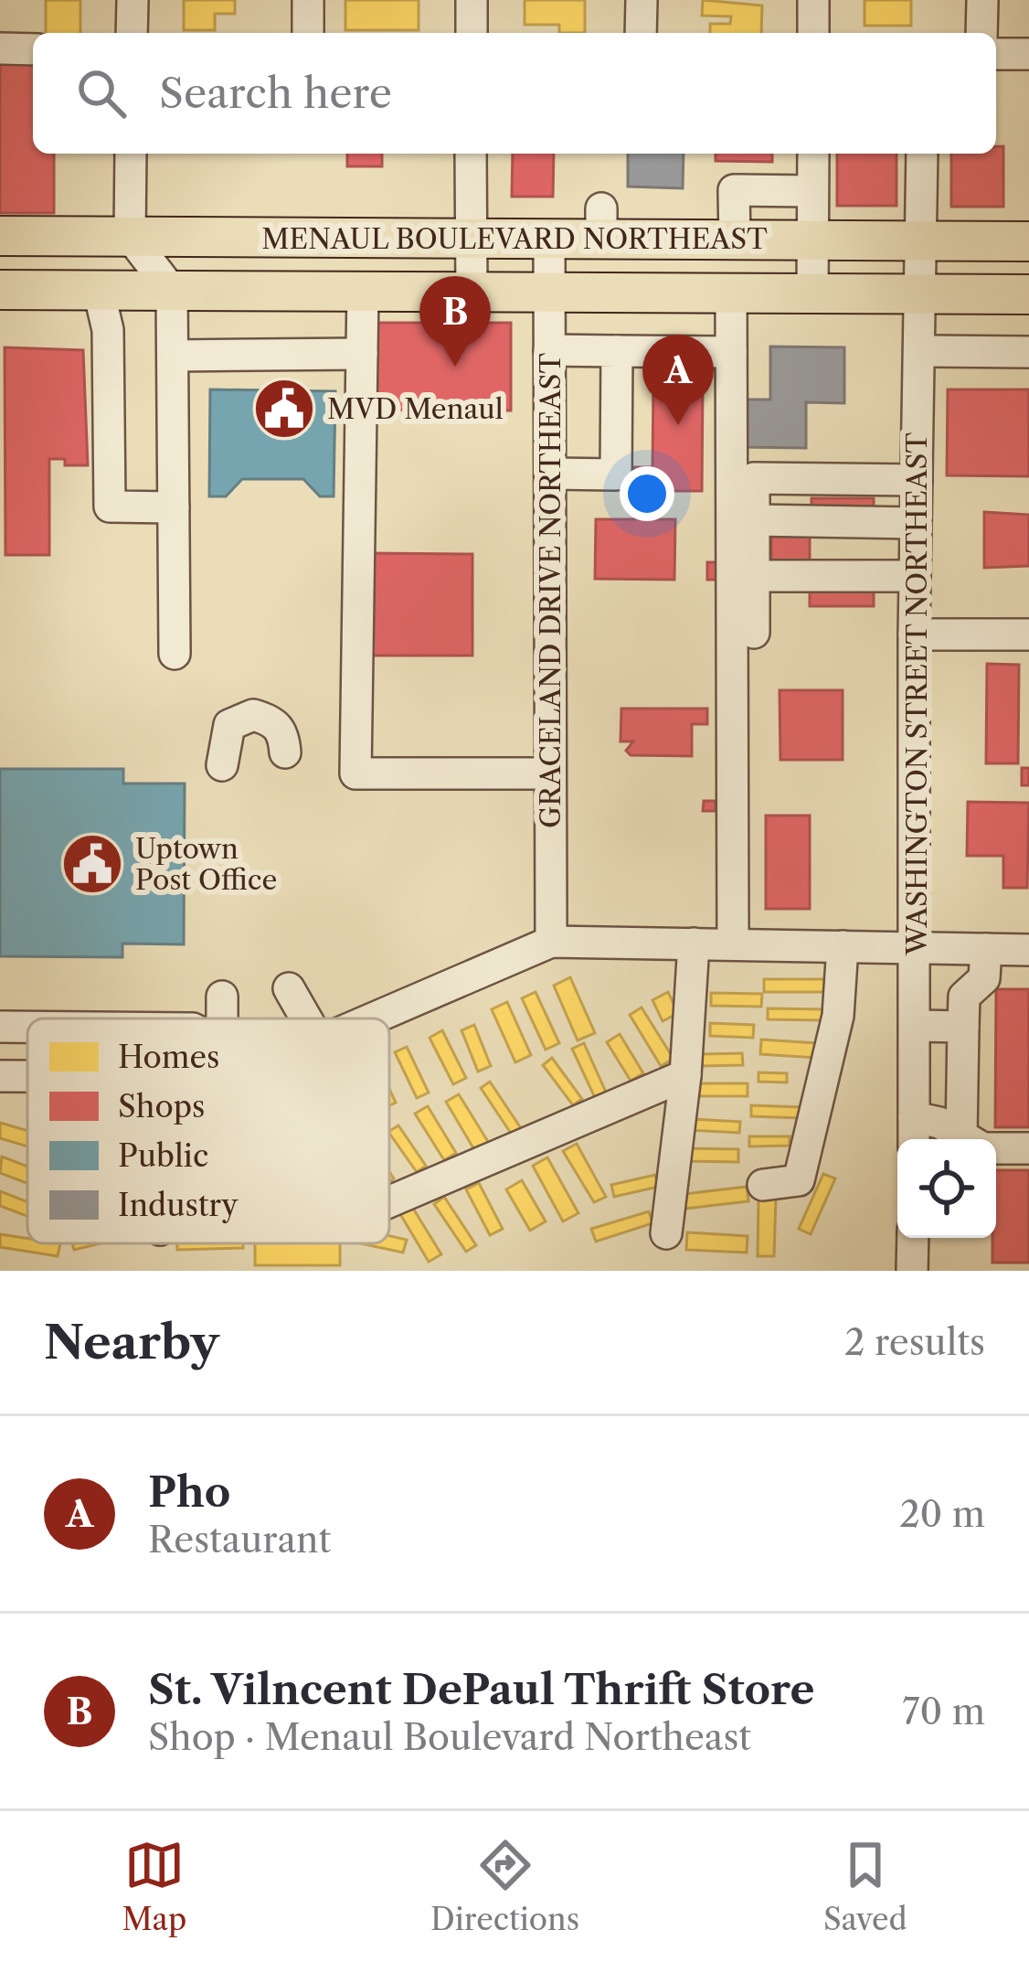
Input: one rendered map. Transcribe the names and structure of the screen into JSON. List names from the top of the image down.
{
  "streets": {
    "main road": ["MENAUL BOULEVARD NORTHEAST"],
    "street": ["GRACELAND DRIVE NORTHEAST", "WASHINGTON STREET NORTHEAST"]
  },
  "crossings": [
    ["MENAUL BOULEVARD NORTHEAST", "GRACELAND DRIVE NORTHEAST"],
    ["MENAUL BOULEVARD NORTHEAST", "WASHINGTON STREET NORTHEAST"]
  ],
  "places": {
    "public building": ["MVD Menaul", "Uptown Post Office"]
  },
  "legend": [
    "Homes",
    "Shops",
    "Public",
    "Industry"
  ],
  "page": {
    "search": "Search here",
    "pins": ["B", "A"],
    "heading": ["Nearby", "2 results"],
    "list": [
      {
        "mark": "A",
        "name": "Pho",
        "note": "Restaurant",
        "value": "20 m"
      },
      {
        "mark": "B",
        "name": "St. Vilncent DePaul Thrift Store",
        "note": "Shop · Menaul Boulevard Northeast",
        "value": "70 m"
      }
    ],
    "nav": ["Map", "Directions", "Saved"]
  }
}
